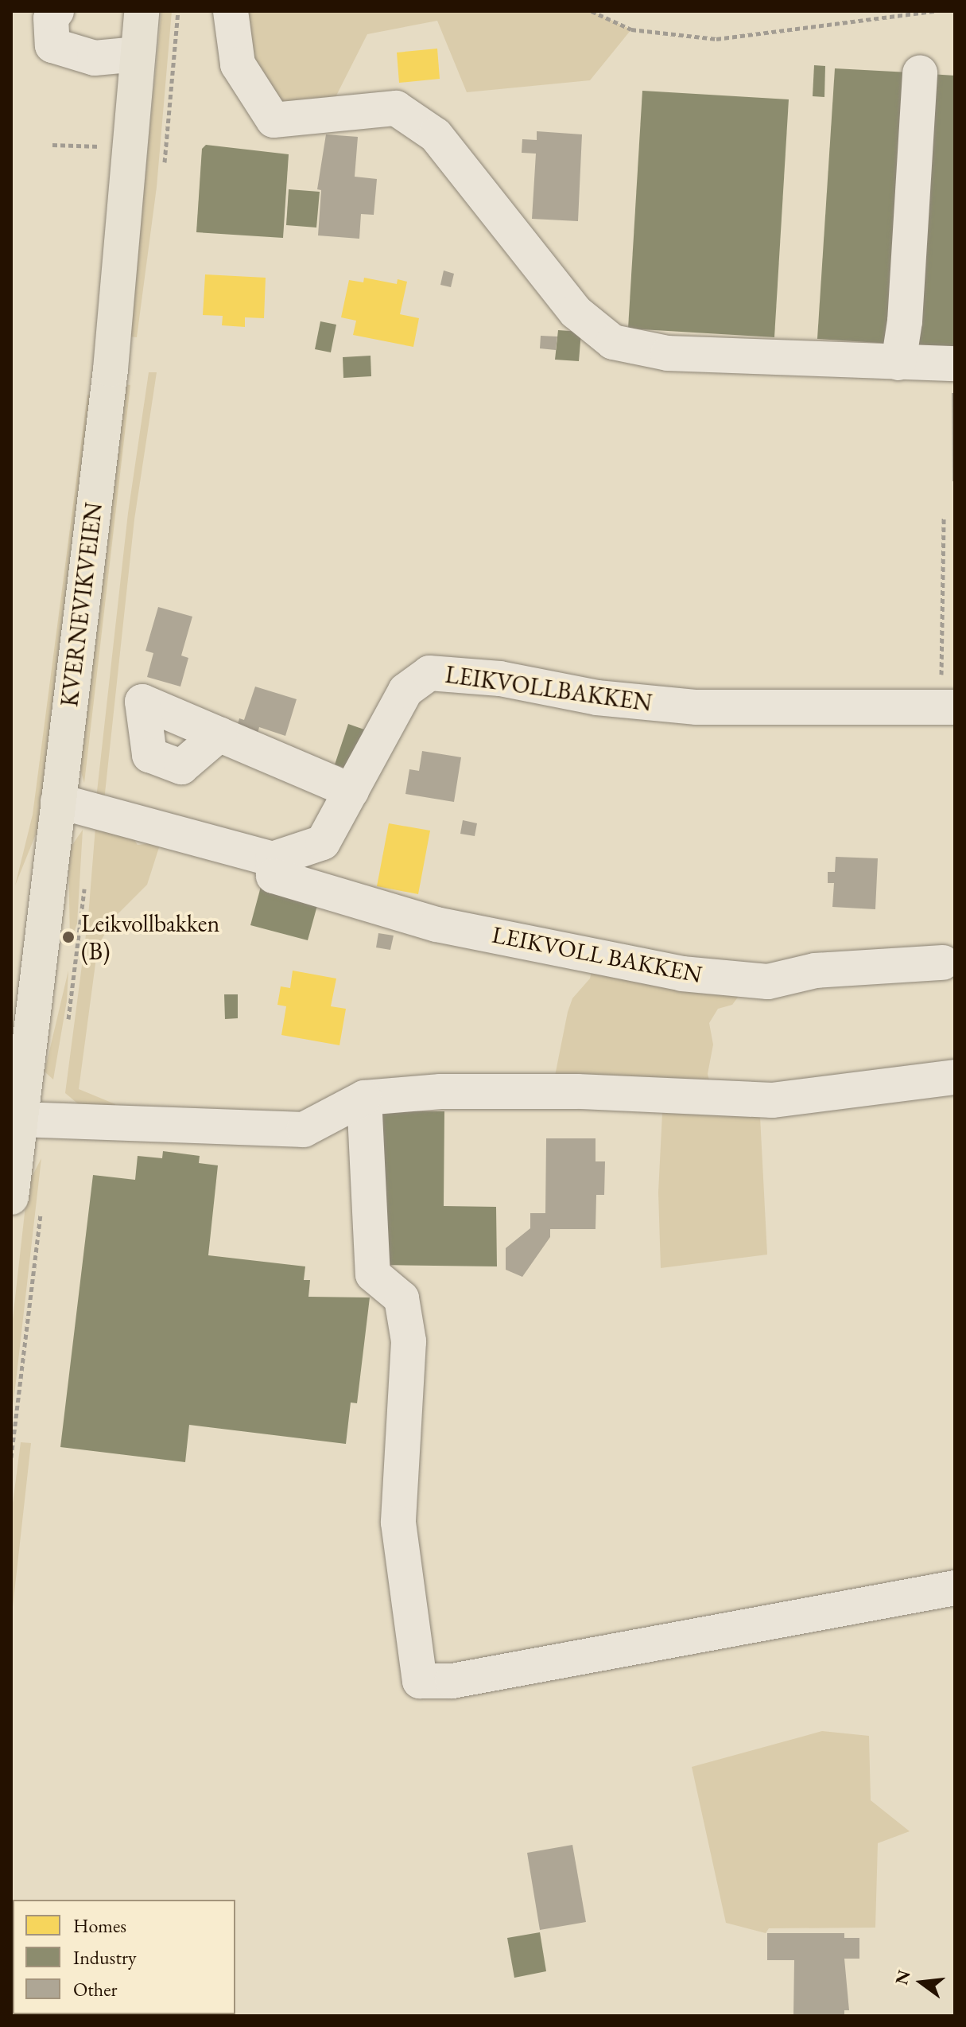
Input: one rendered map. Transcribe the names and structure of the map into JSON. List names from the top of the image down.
{
  "streets": {
    "main road": ["KVERNEVIKVEIEN"],
    "street": ["LEIKVOLLBAKKEN", "LEIKVOLL BAKKEN"]
  },
  "crossings": [
    ["LEIKVOLLBAKKEN", "LEIKVOLL BAKKEN"]
  ],
  "places": ["Leikvollbakken (B)"],
  "legend": ["Homes", "Industry", "Other"],
  "north": "left"
}
